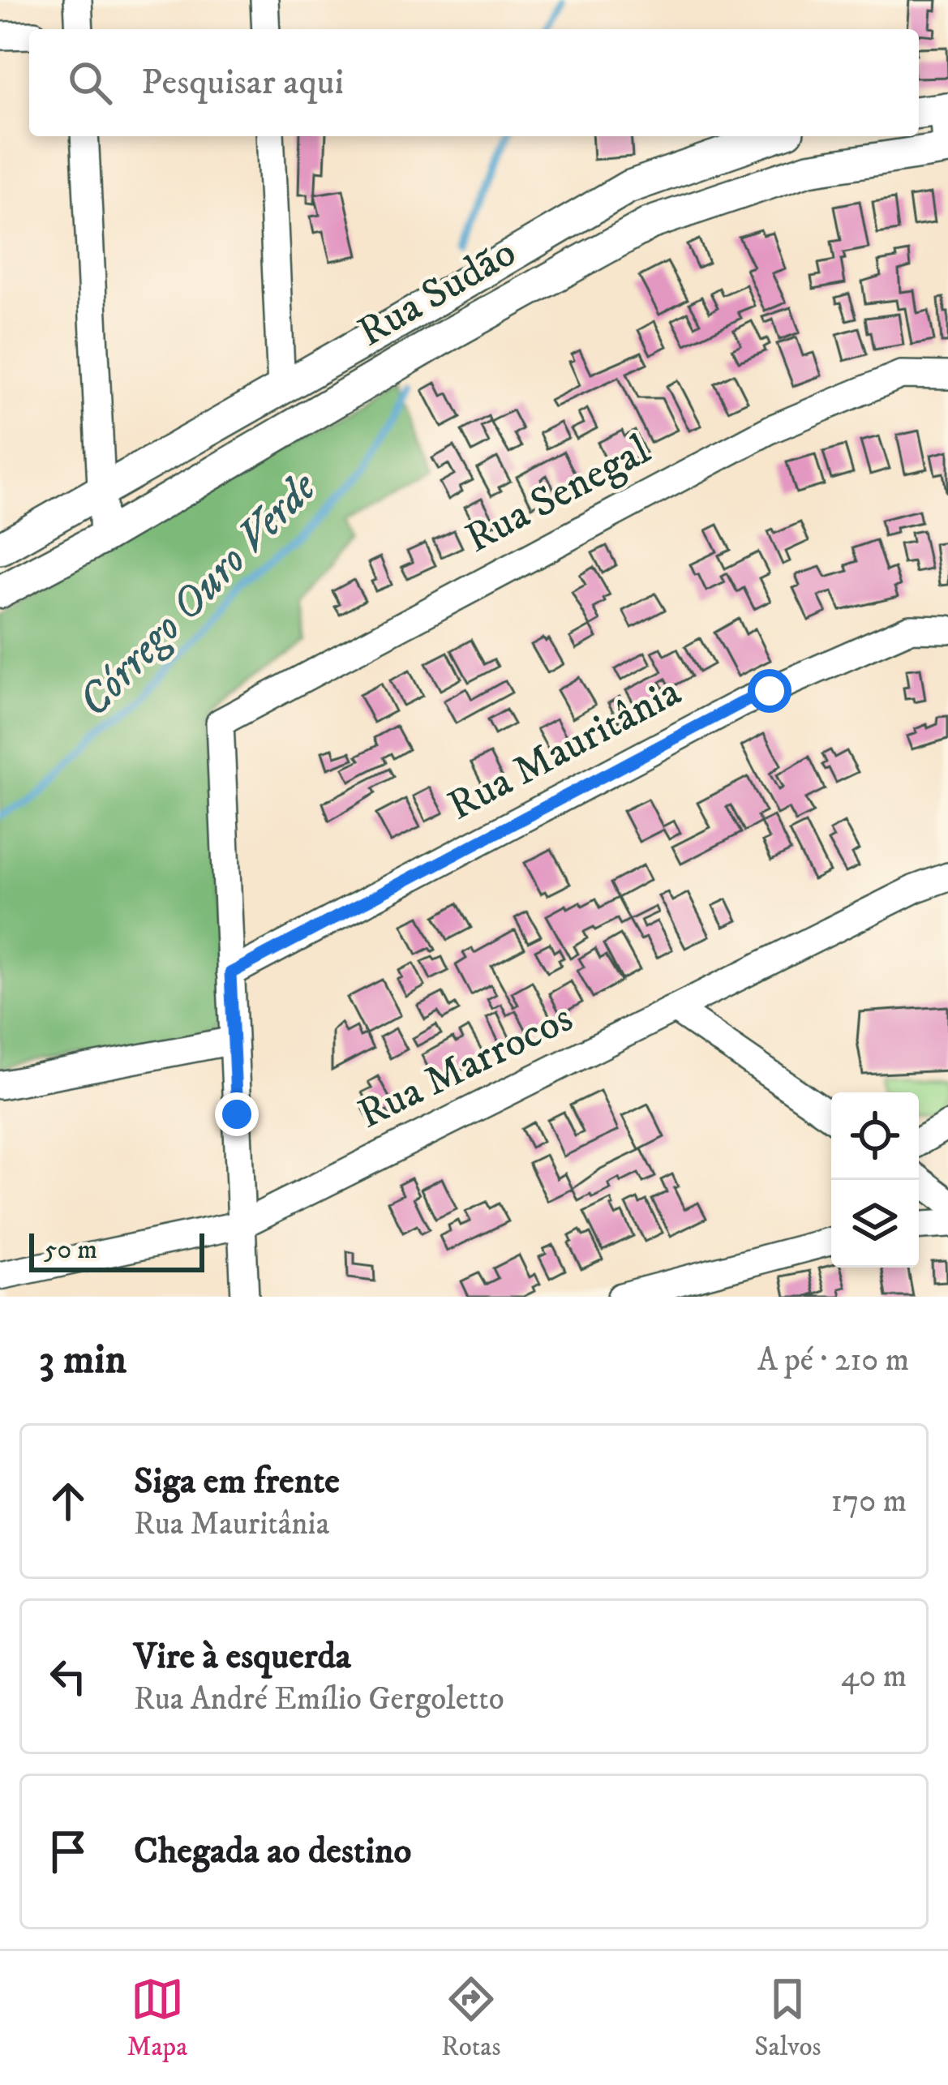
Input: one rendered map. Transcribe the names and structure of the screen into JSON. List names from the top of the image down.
{
  "streets": {
    "street": [
      "Rua Sudão",
      "Rua Senegal",
      "Rua Mauritânia",
      "Rua Marrocos"
    ]
  },
  "crossings": [
    ["Rua Senegal", "Rua Mauritânia"]
  ],
  "water": ["Córrego Ouro Verde"],
  "scale_bar": "50 m",
  "page": {
    "search": "Pesquisar aqui",
    "scale": "50 m",
    "heading": ["3 min", "A pé · 210 m"],
    "list": [
      ["Siga em frente", "Rua Mauritânia", "170 m"],
      ["Vire à esquerda", "Rua André Emílio Gergoletto", "40 m"],
      "Chegada ao destino"
    ],
    "nav": ["Mapa", "Rotas", "Salvos"]
  }
}
